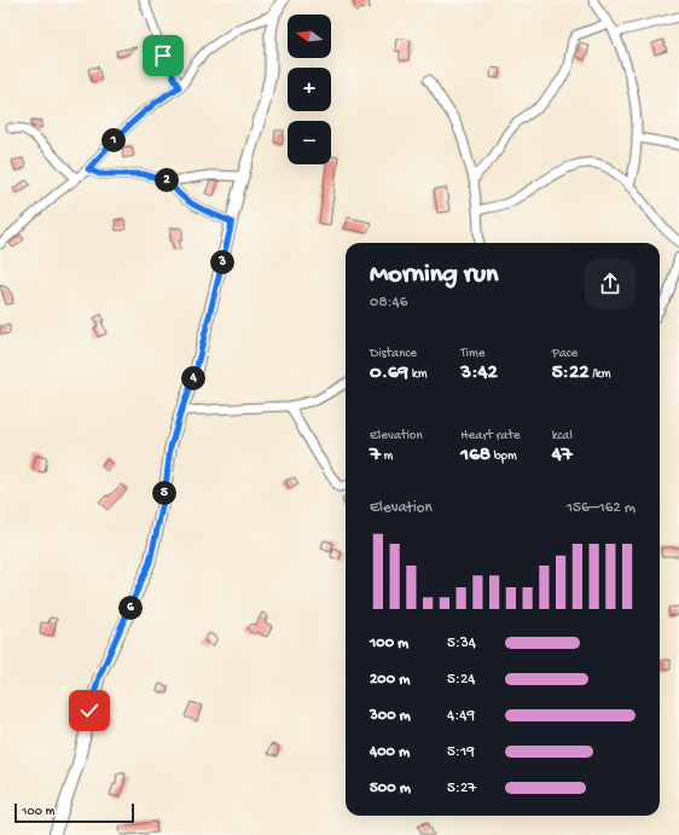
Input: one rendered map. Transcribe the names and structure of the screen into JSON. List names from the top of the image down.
{
  "scale_bar": "100 m",
  "north": "left",
  "page": {
    "map_buttons": ["+", "−"],
    "pins": [
      "1",
      "2",
      "3",
      "4",
      "5",
      "6"
    ],
    "heading": ["Morning run", "08:46"],
    "stats": [
      ["Distance", "0.69 km"],
      ["Time", "3:42"],
      ["Pace", "5:22 /km"],
      ["Elevation", "7 m"],
      ["Heart rate", "168 bpm"],
      ["kcal", "47"]
    ],
    "chart": ["Elevation", "156–162 m"],
    "list": [
      {
        "name": "100 m",
        "note": "5:34"
      },
      {
        "name": "200 m",
        "note": "5:24"
      },
      {
        "name": "300 m",
        "note": "4:49"
      },
      {
        "name": "400 m",
        "note": "5:19"
      },
      {
        "name": "500 m",
        "note": "5:27"
      }
    ],
    "scale": "100 m"
  }
}
